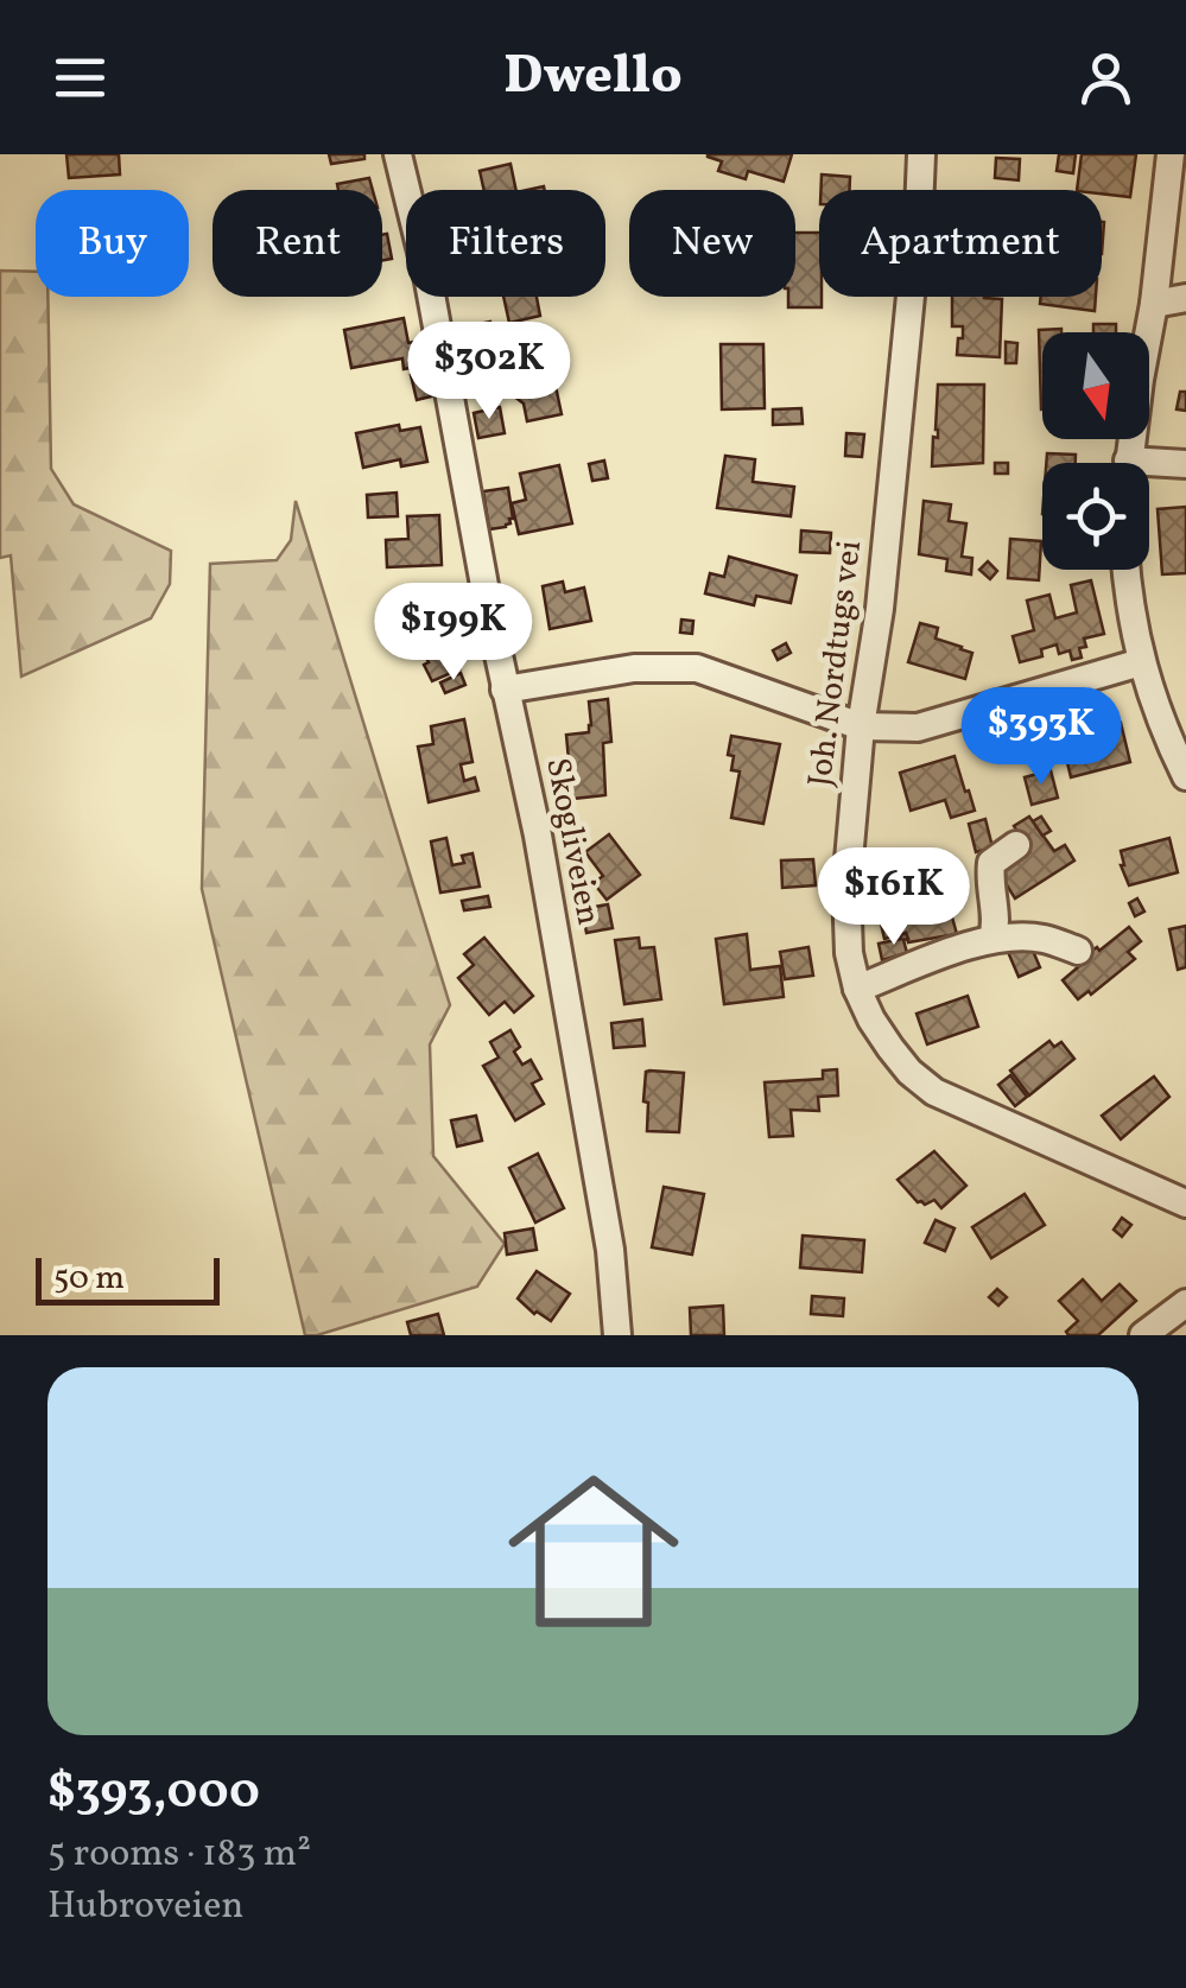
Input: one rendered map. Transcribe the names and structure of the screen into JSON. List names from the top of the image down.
{
  "streets": {
    "street": ["Joh. Nordtugs vei", "Skogliveien"]
  },
  "scale_bar": "50 m",
  "north": "bottom",
  "page": {
    "header": "Dwello",
    "chip": [
      "Buy",
      "Rent",
      "Filters",
      "New",
      "Apartment"
    ],
    "price": [
      "$302K",
      "$199K",
      "$393K",
      "$161K"
    ],
    "scale": "50 m",
    "list": [
      {
        "name": "$393,000",
        "note": "5 rooms · 183 m² · Hubroveien"
      }
    ]
  }
}
